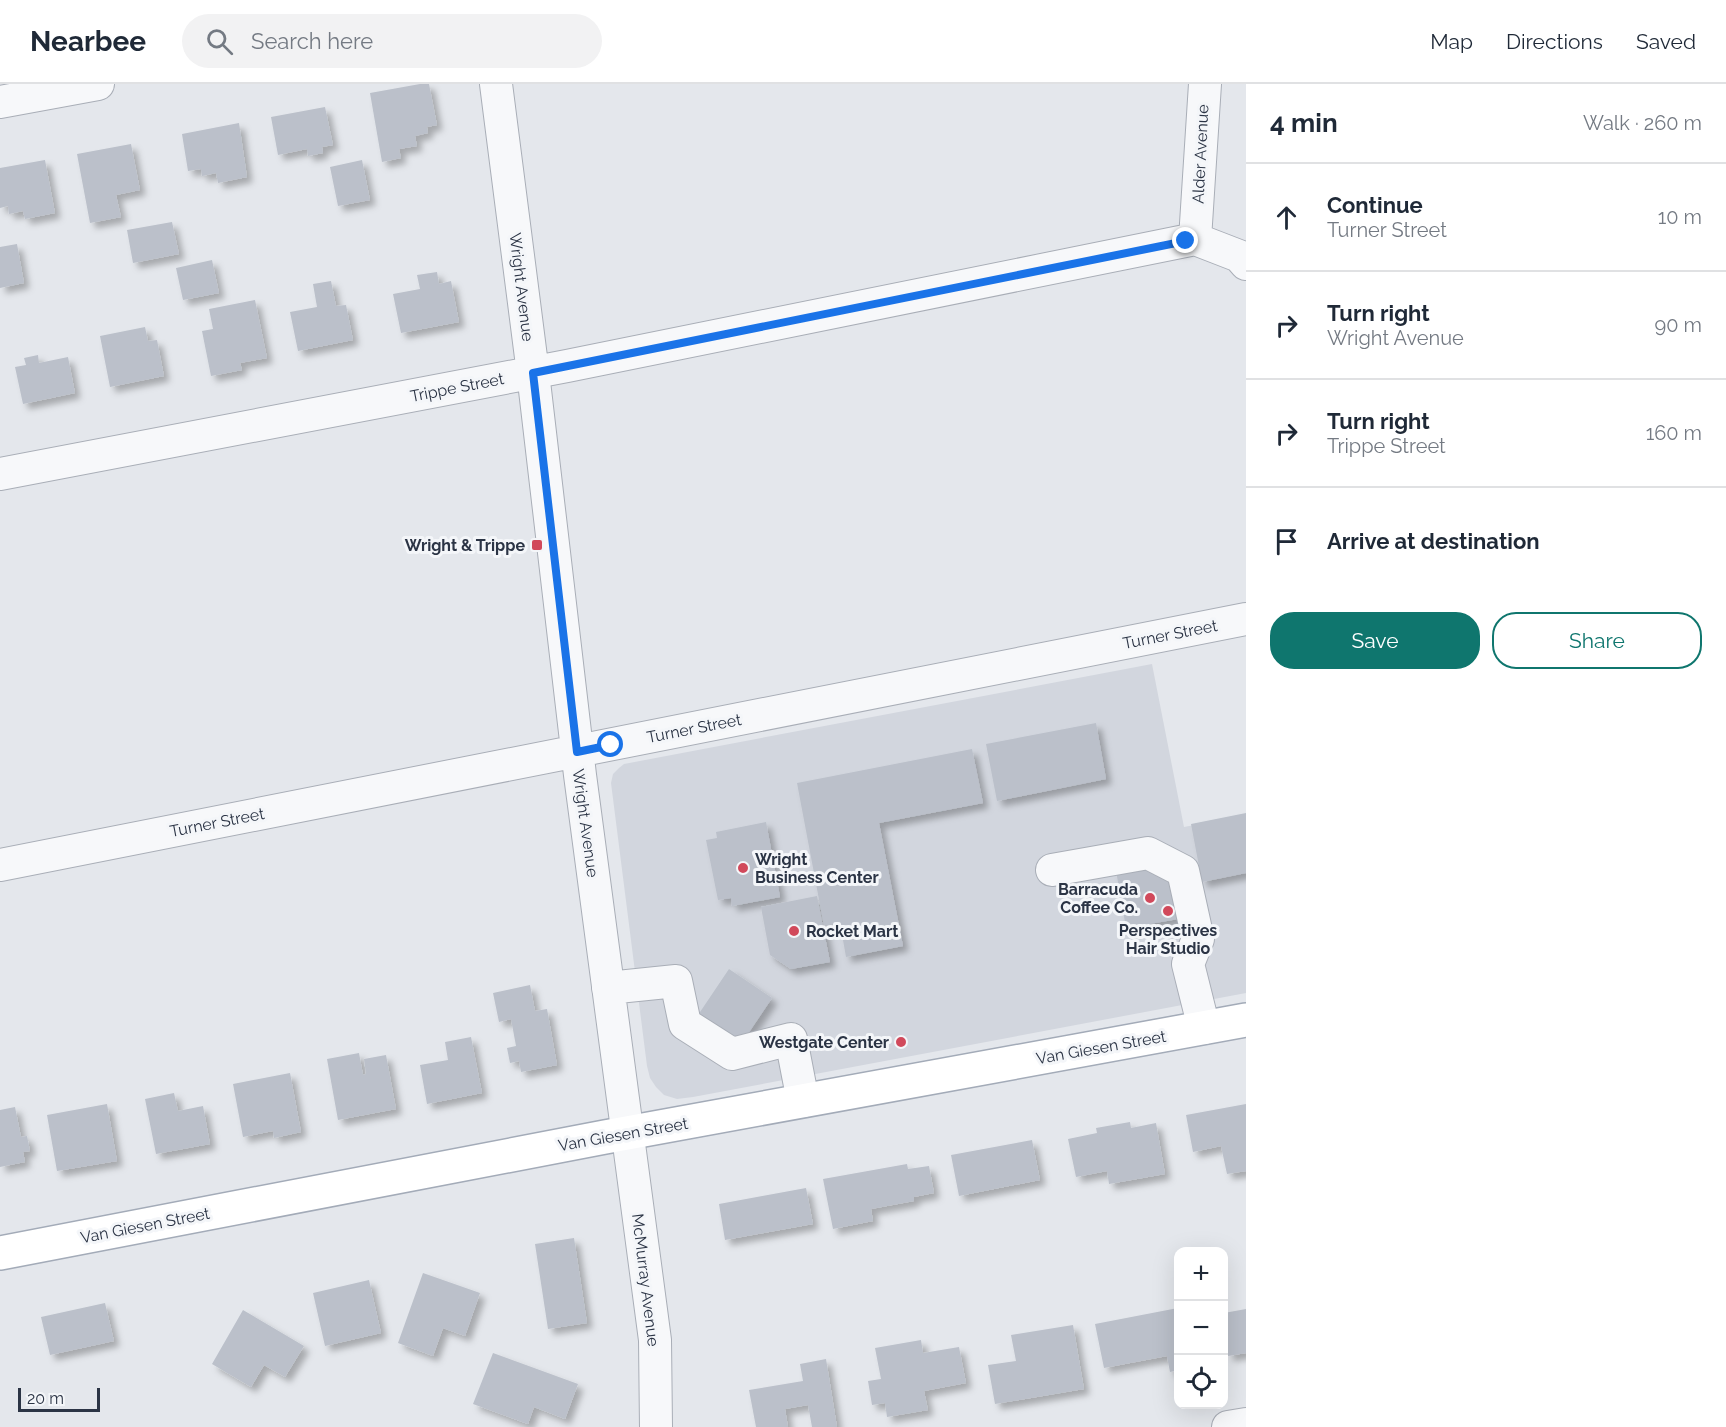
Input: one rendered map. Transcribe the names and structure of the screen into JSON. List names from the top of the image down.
{
  "streets": {
    "main road": ["Van Giesen Street"],
    "street": [
      "Alder Avenue",
      "Wright Avenue",
      "Trippe Street",
      "Turner Street",
      "McMurray Avenue"
    ]
  },
  "crossings": [
    ["Alder Avenue", "Trippe Street"],
    ["Wright Avenue", "Trippe Street"],
    ["Wright Avenue", "Turner Street"],
    ["Wright Avenue", "Van Giesen Street"],
    ["Wright Avenue", "McMurray Avenue"],
    ["Van Giesen Street", "McMurray Avenue"]
  ],
  "places": {
    "transit": ["Wright & Trippe"],
    "other": [
      "Wright Business Center",
      "Barracuda Coffee Co.",
      "Perspectives Hair Studio",
      "Rocket Mart",
      "Westgate Center"
    ]
  },
  "scale_bar": "20 m",
  "page": {
    "header": "Nearbee",
    "search": "Search here",
    "nav": ["Map", "Directions", "Saved"],
    "heading": ["4 min", "Walk · 260 m"],
    "list": [
      ["Continue", "Turner Street", "10 m"],
      ["Turn right", "Wright Avenue", "90 m"],
      ["Turn right", "Trippe Street", "160 m"],
      "Arrive at destination"
    ],
    "buttons": ["Save", "Share"],
    "map_buttons": ["+", "−"],
    "scale": "20 m"
  }
}
